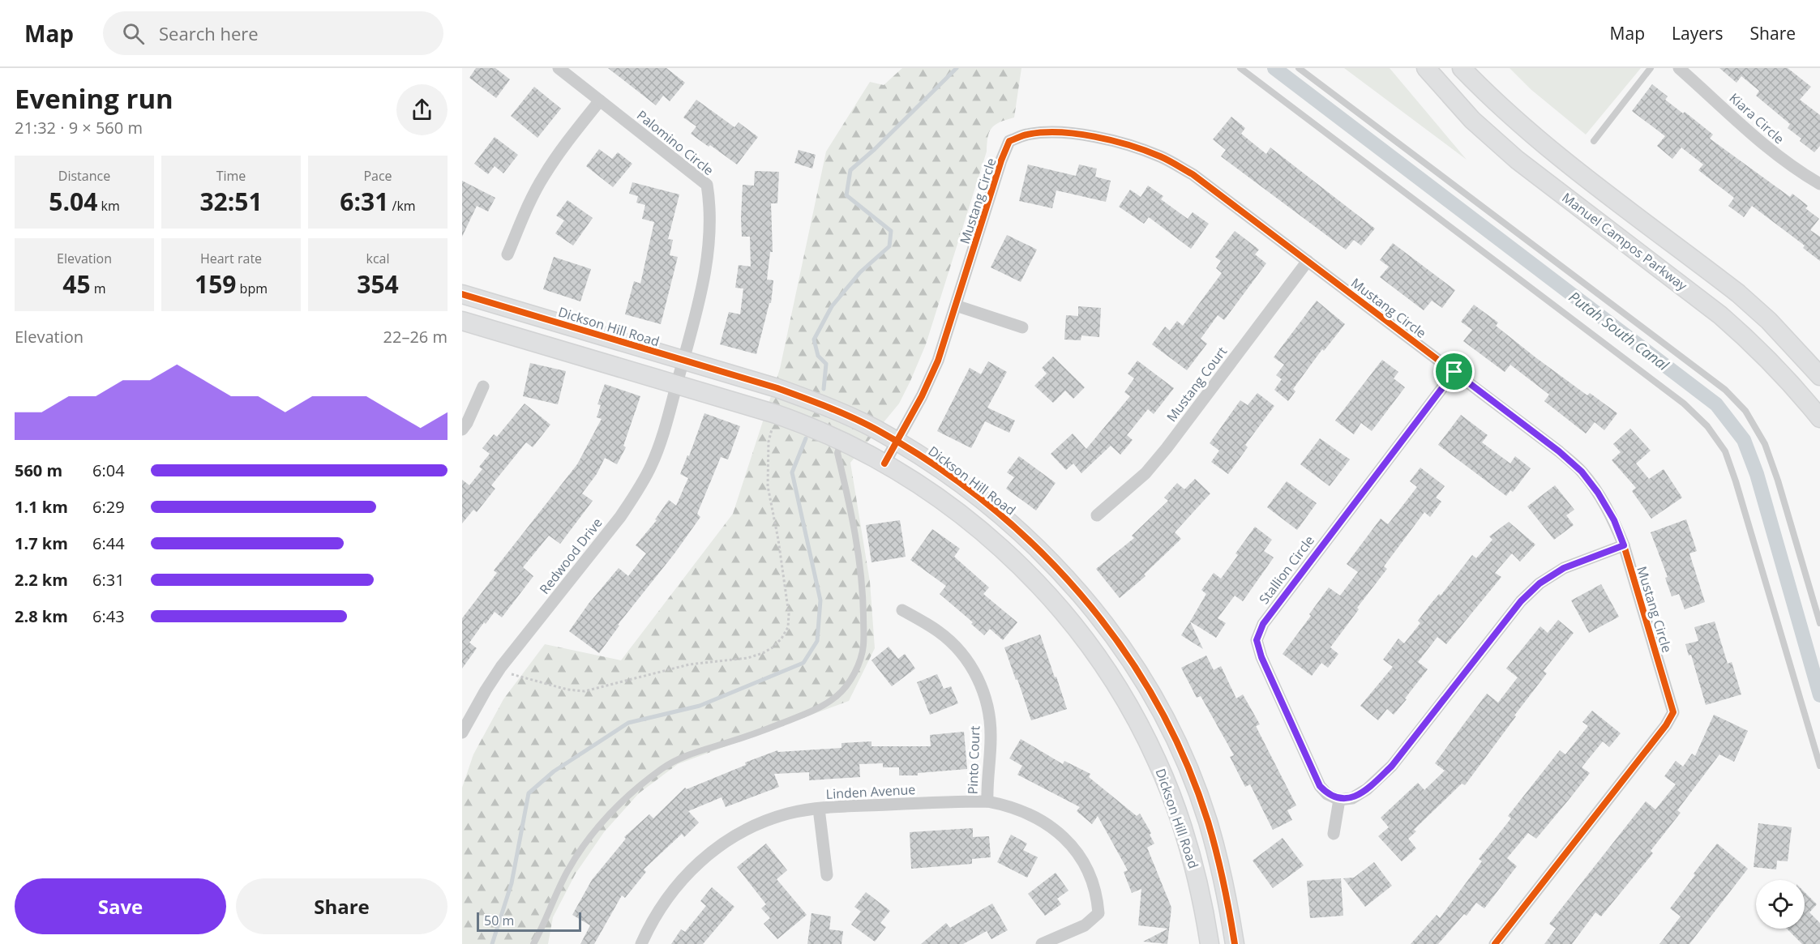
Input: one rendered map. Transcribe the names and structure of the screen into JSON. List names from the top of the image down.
{
  "streets": {
    "street": [
      "Kiara Circle",
      "Palomino Circle",
      "Mustang Circle",
      "Manuel Campos Parkway",
      "Dickson Hill Road",
      "Mustang Court",
      "Redwood Drive",
      "Stallion Circle",
      "Pinto Court",
      "Linden Avenue"
    ]
  },
  "crossings": [
    ["Palomino Circle", "Dickson Hill Road"],
    ["Palomino Circle", "Redwood Drive"],
    ["Mustang Circle", "Dickson Hill Road"],
    ["Mustang Circle", "Mustang Court"],
    ["Mustang Circle", "Stallion Circle"],
    ["Dickson Hill Road", "Redwood Drive"],
    ["Pinto Court", "Linden Avenue"]
  ],
  "water": ["Putah South Canal"],
  "scale_bar": "50 m",
  "page": {
    "header": "Map",
    "search": "Search here",
    "nav": ["Map", "Layers", "Share"],
    "heading": ["Evening run", "21:32 · 9 × 560 m"],
    "stats": [
      ["Distance", "5.04 km"],
      ["Time", "32:51"],
      ["Pace", "6:31 /km"],
      ["Elevation", "45 m"],
      ["Heart rate", "159 bpm"],
      ["kcal", "354"]
    ],
    "chart": ["Elevation", "22–26 m"],
    "list": [
      {
        "name": "560 m",
        "note": "6:04"
      },
      {
        "name": "1.1 km",
        "note": "6:29"
      },
      {
        "name": "1.7 km",
        "note": "6:44"
      },
      {
        "name": "2.2 km",
        "note": "6:31"
      },
      {
        "name": "2.8 km",
        "note": "6:43"
      }
    ],
    "buttons": ["Save", "Share"],
    "scale": "50 m"
  }
}
